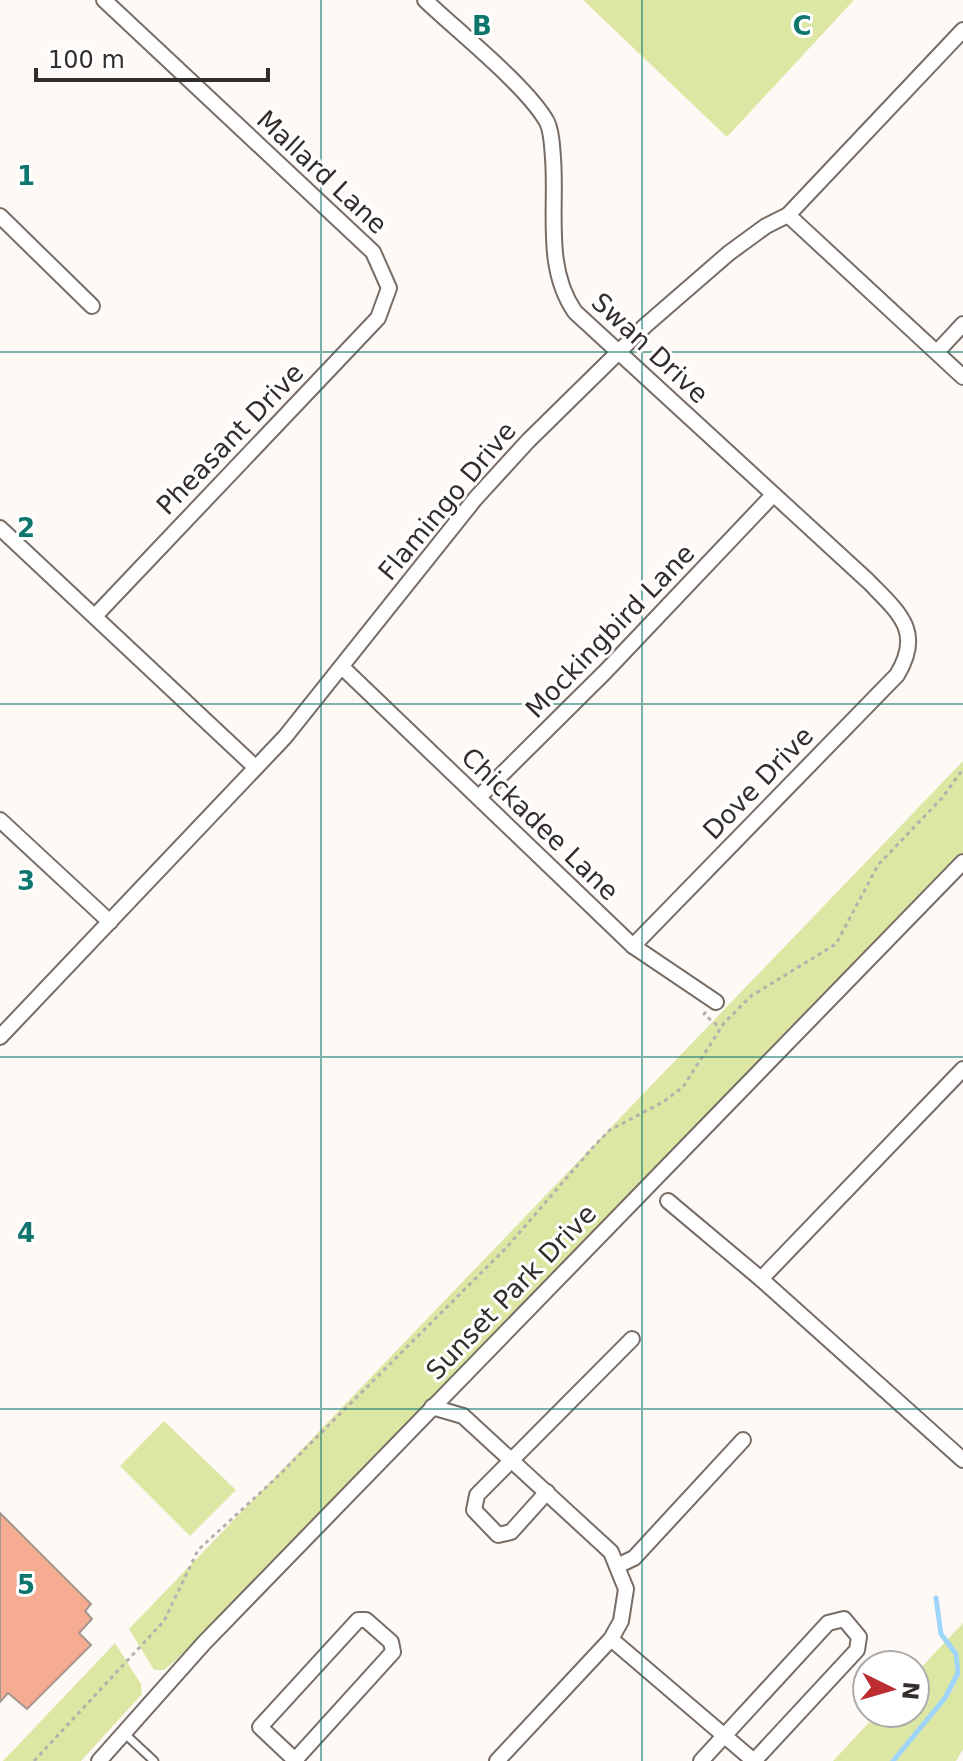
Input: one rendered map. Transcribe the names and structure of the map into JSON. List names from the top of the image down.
{
  "streets": {
    "street": [
      "Mallard Lane",
      "Swan Drive",
      "Pheasant Drive",
      "Flamingo Drive",
      "Mockingbird Lane",
      "Dove Drive",
      "Chickadee Lane",
      "Sunset Park Drive"
    ]
  },
  "crossings": [
    ["Mallard Lane", "Pheasant Drive"],
    ["Swan Drive", "Flamingo Drive"],
    ["Swan Drive", "Mockingbird Lane"],
    ["Swan Drive", "Dove Drive"],
    ["Flamingo Drive", "Chickadee Lane"],
    ["Mockingbird Lane", "Chickadee Lane"],
    ["Dove Drive", "Chickadee Lane"]
  ],
  "scale_bar": "100 m",
  "north": "right",
  "grid": {
    "columns": ["B", "C"],
    "rows": [
      "1",
      "2",
      "3",
      "4",
      "5"
    ]
  }
}
